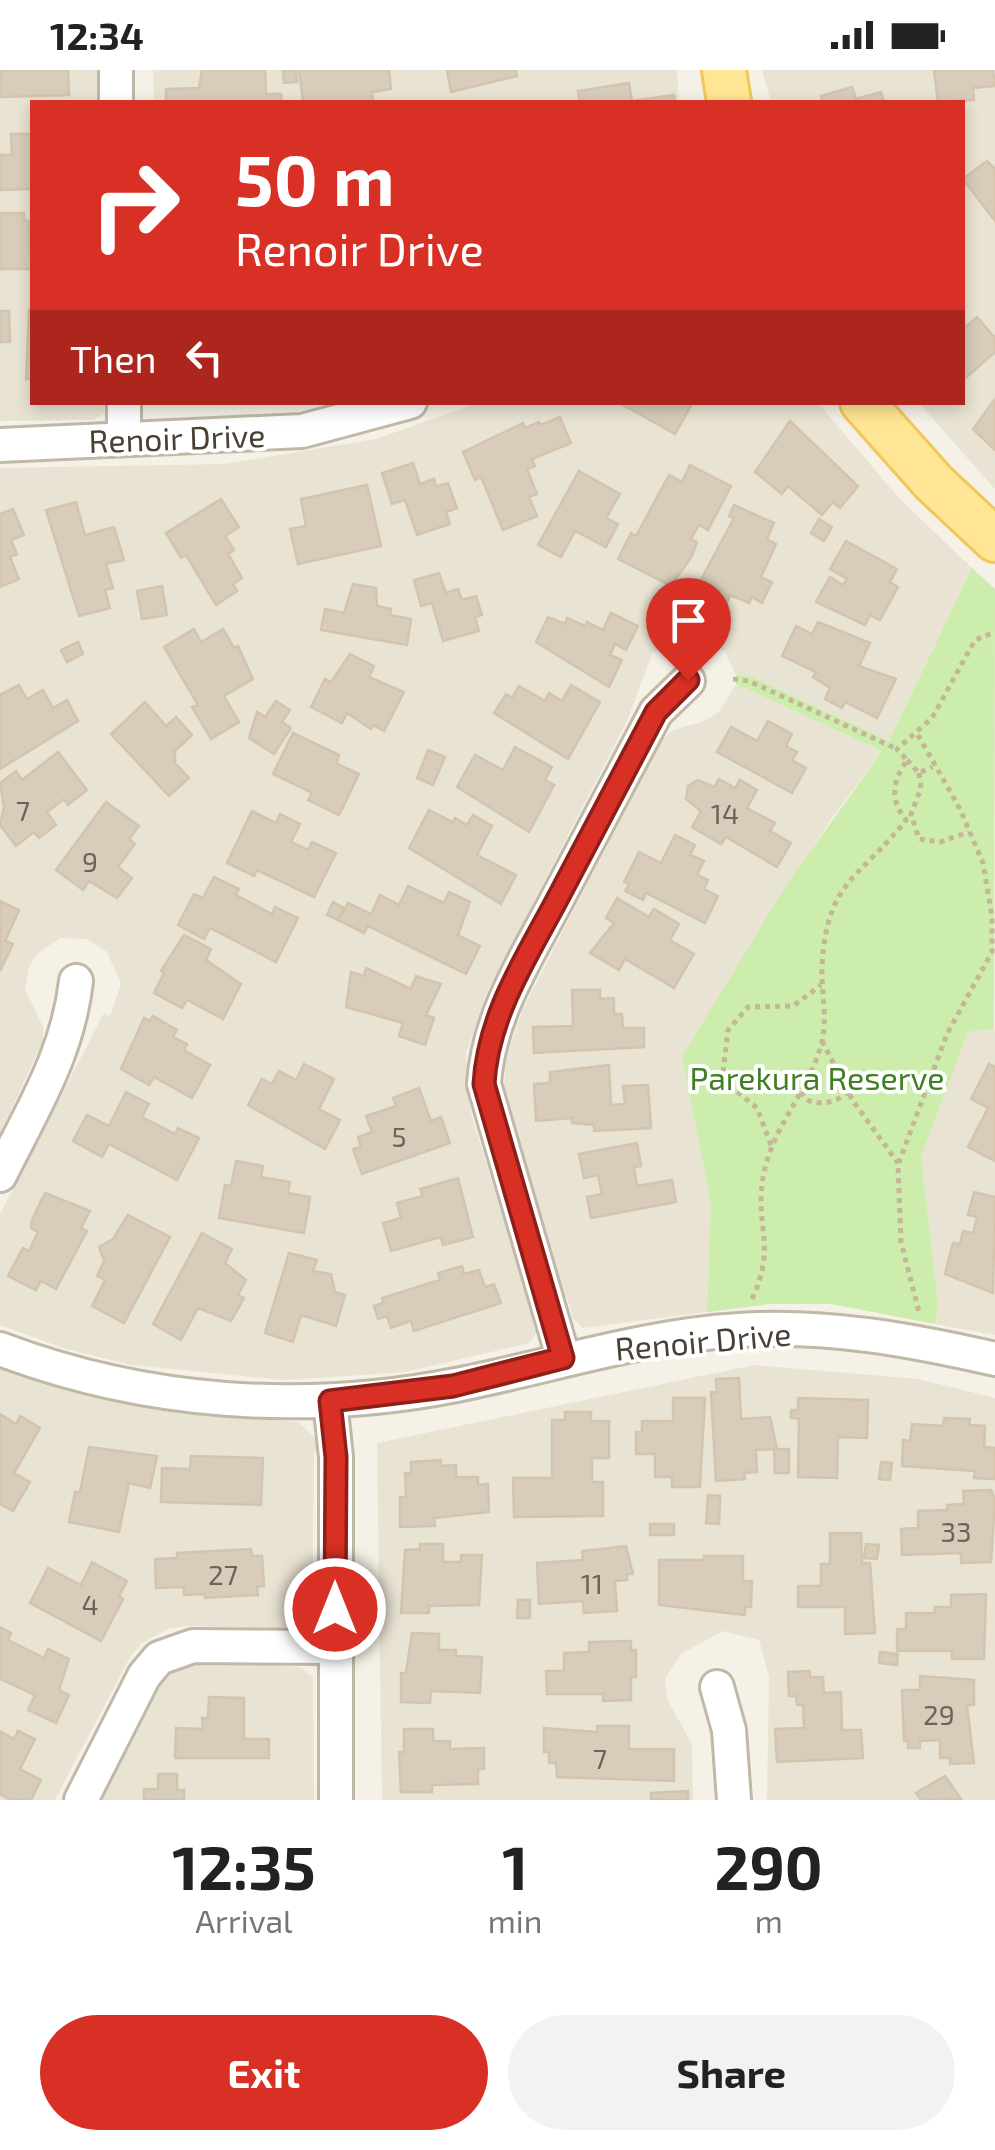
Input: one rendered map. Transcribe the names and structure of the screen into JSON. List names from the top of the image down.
{
  "streets": {
    "street": ["Renoir Drive"]
  },
  "parks": ["Parekura Reserve"],
  "house_numbers": [
    "7",
    "14",
    "9",
    "5",
    "33",
    "27",
    "11",
    "4",
    "29",
    "7"
  ],
  "page": {
    "status": "12:34",
    "turn": ["50 m", "Renoir Drive"],
    "then": "Then",
    "eta": [
      "12:35",
      "Arrival",
      "1",
      "min",
      "290",
      "m"
    ],
    "buttons": ["Exit", "Share"]
  }
}
